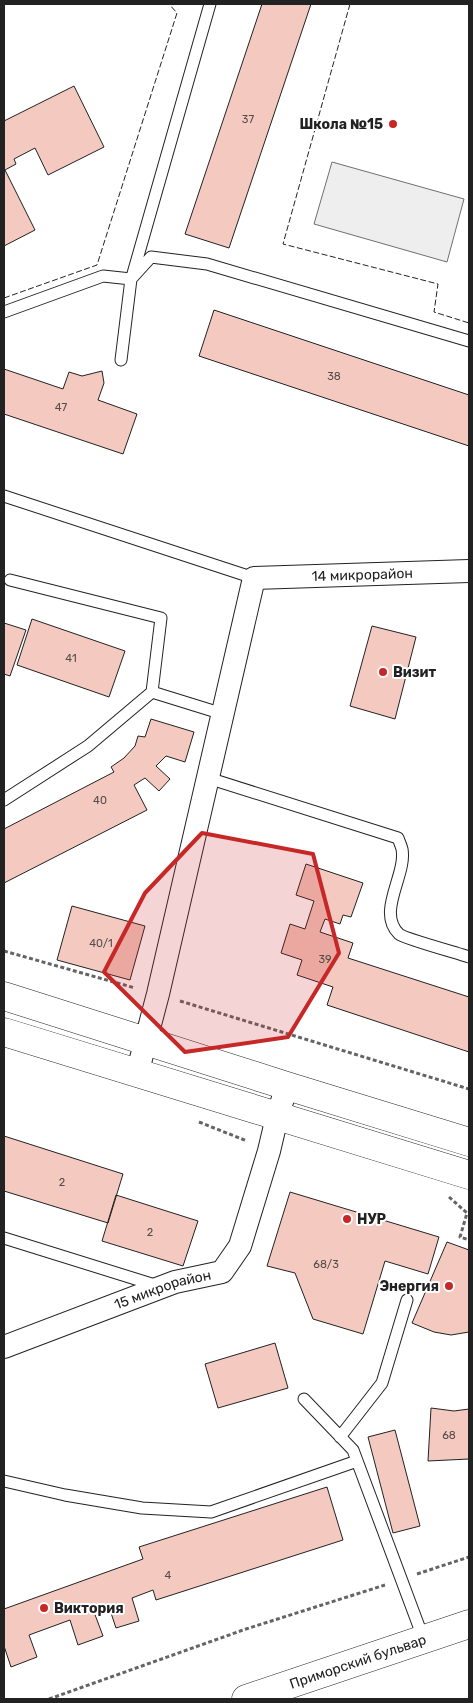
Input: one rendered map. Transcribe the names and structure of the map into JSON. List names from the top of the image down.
{
  "streets": {
    "street": ["14 микрорайон", "15 микрорайон", "Приморский бульвар"]
  },
  "places": [
    "Школа №15",
    "Визит",
    "НУР",
    "Энергия",
    "Виктория"
  ],
  "house_numbers": [
    "37",
    "38",
    "47",
    "41",
    "40",
    "40/1",
    "39",
    "2",
    "2",
    "68/3",
    "68",
    "4"
  ]
}
